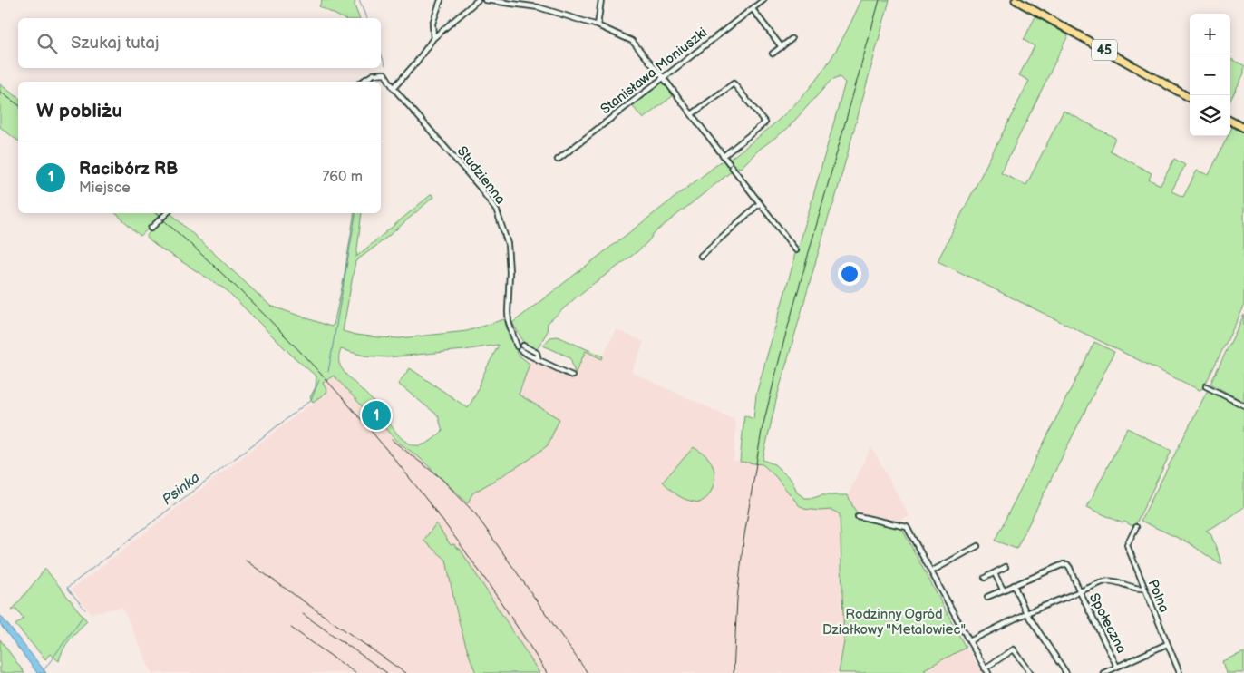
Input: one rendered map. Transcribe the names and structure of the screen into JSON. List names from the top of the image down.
{
  "streets": {
    "main road": ["45"],
    "street": [
      "Stanisława Moniuszki",
      "Studzienna",
      "Polna",
      "Społeczna"
    ]
  },
  "water": ["Psinka"],
  "parks": ["Rodzinny Ogród Działkowy \"Metalowiec\""],
  "page": {
    "map_buttons": ["+", "−"],
    "search": "Szukaj tutaj",
    "heading": "W pobliżu",
    "list": [
      {
        "mark": "1",
        "name": "Racibórz RB",
        "note": "Miejsce",
        "value": "760 m"
      }
    ],
    "pins": "1"
  }
}
